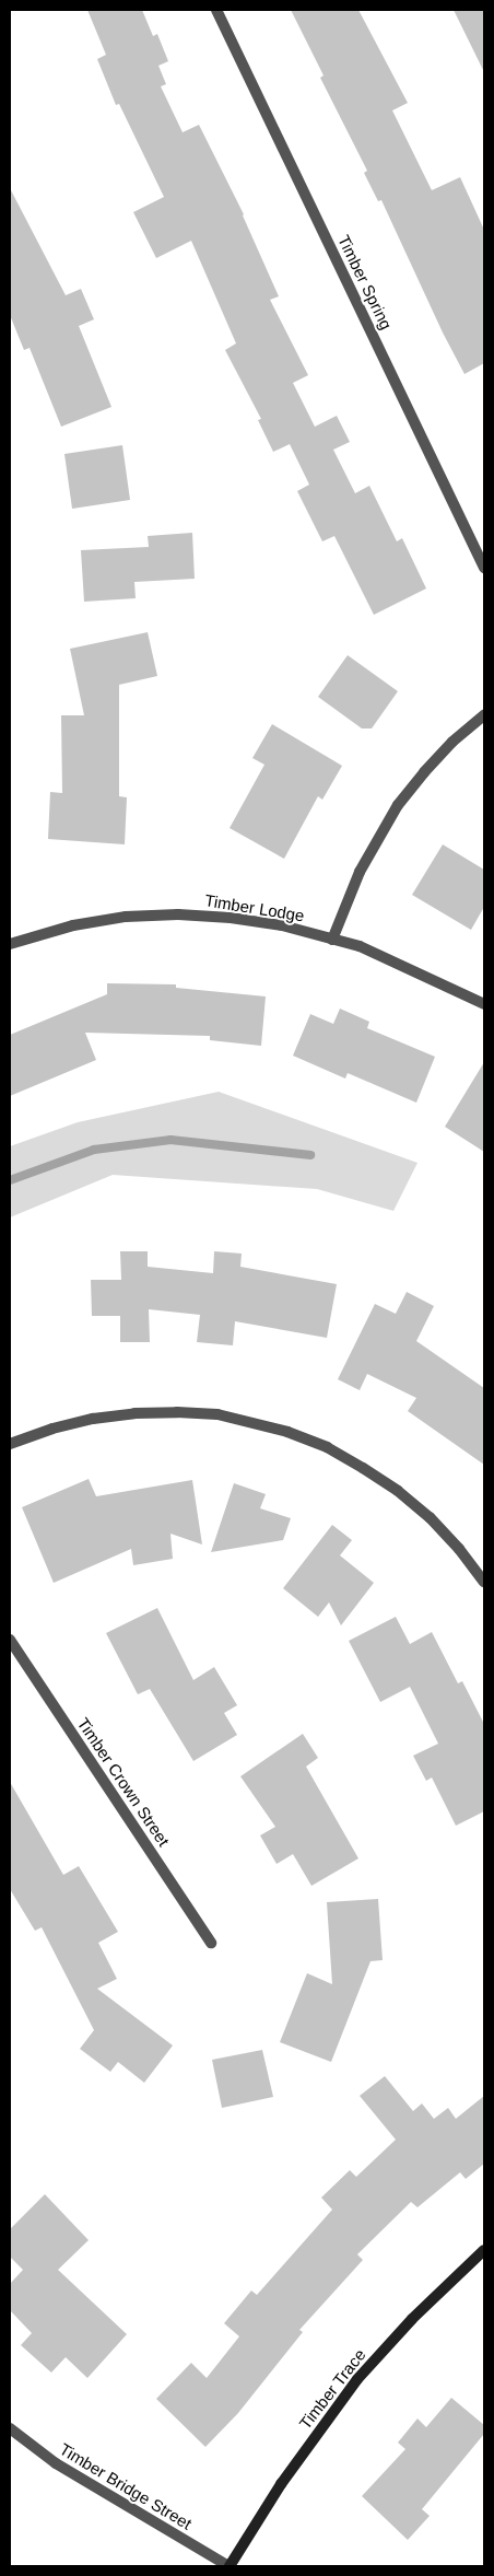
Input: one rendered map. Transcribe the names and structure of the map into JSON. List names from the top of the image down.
{
  "streets": {
    "street": [
      "Timber Spring",
      "Timber Lodge",
      "Timber Crown Street",
      "Timber Trace",
      "Timber Bridge Street"
    ]
  },
  "crossings": [
    ["Timber Trace", "Timber Bridge Street"]
  ]
}
